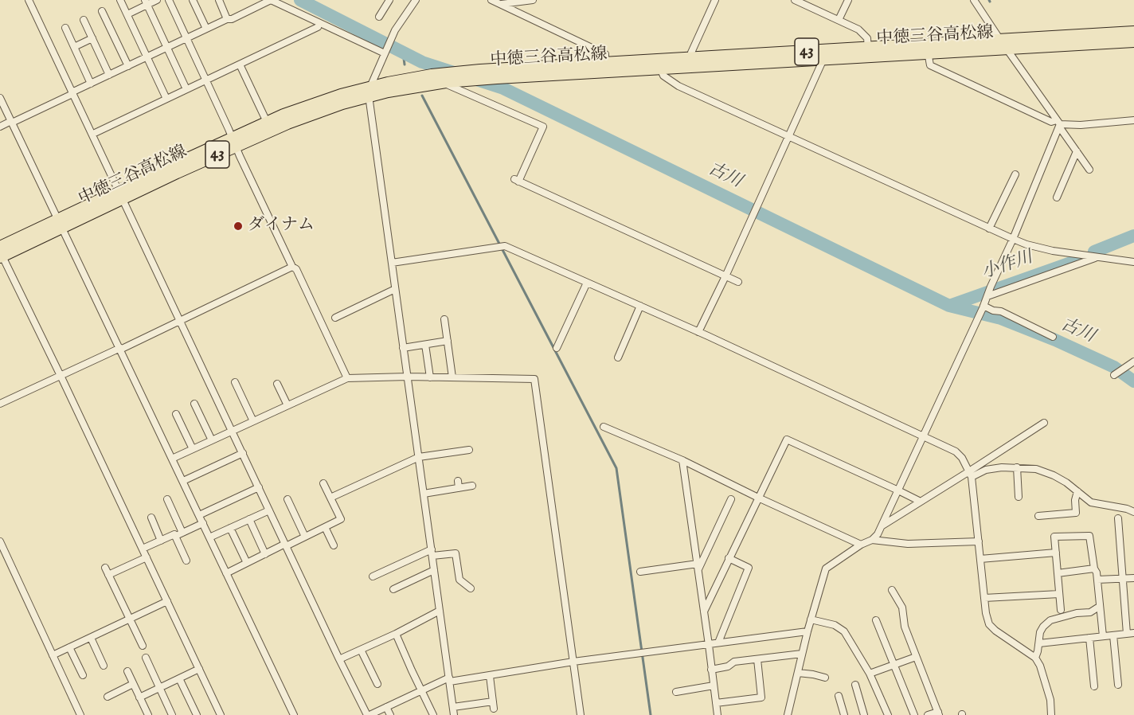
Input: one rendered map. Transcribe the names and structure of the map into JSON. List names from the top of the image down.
{
  "streets": {
    "main road": ["中徳三谷高松線", "43"]
  },
  "water": ["古川", "小作川"],
  "places": ["ダイナム"]
}
